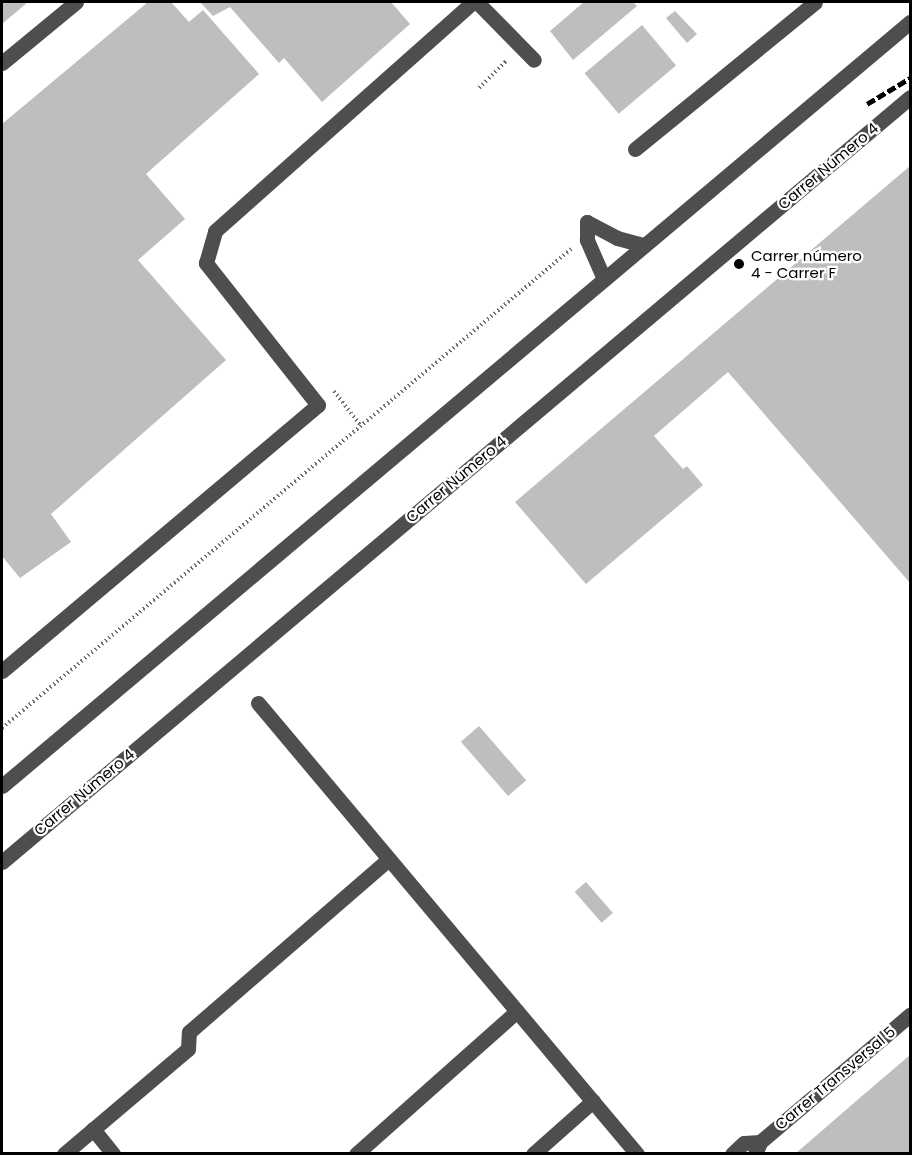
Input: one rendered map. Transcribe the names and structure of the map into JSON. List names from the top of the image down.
{
  "streets": {
    "street": ["Carrer Número 4", "Carrer Transversal 5"]
  },
  "places": ["Carrer número 4 - Carrer F"]
}
